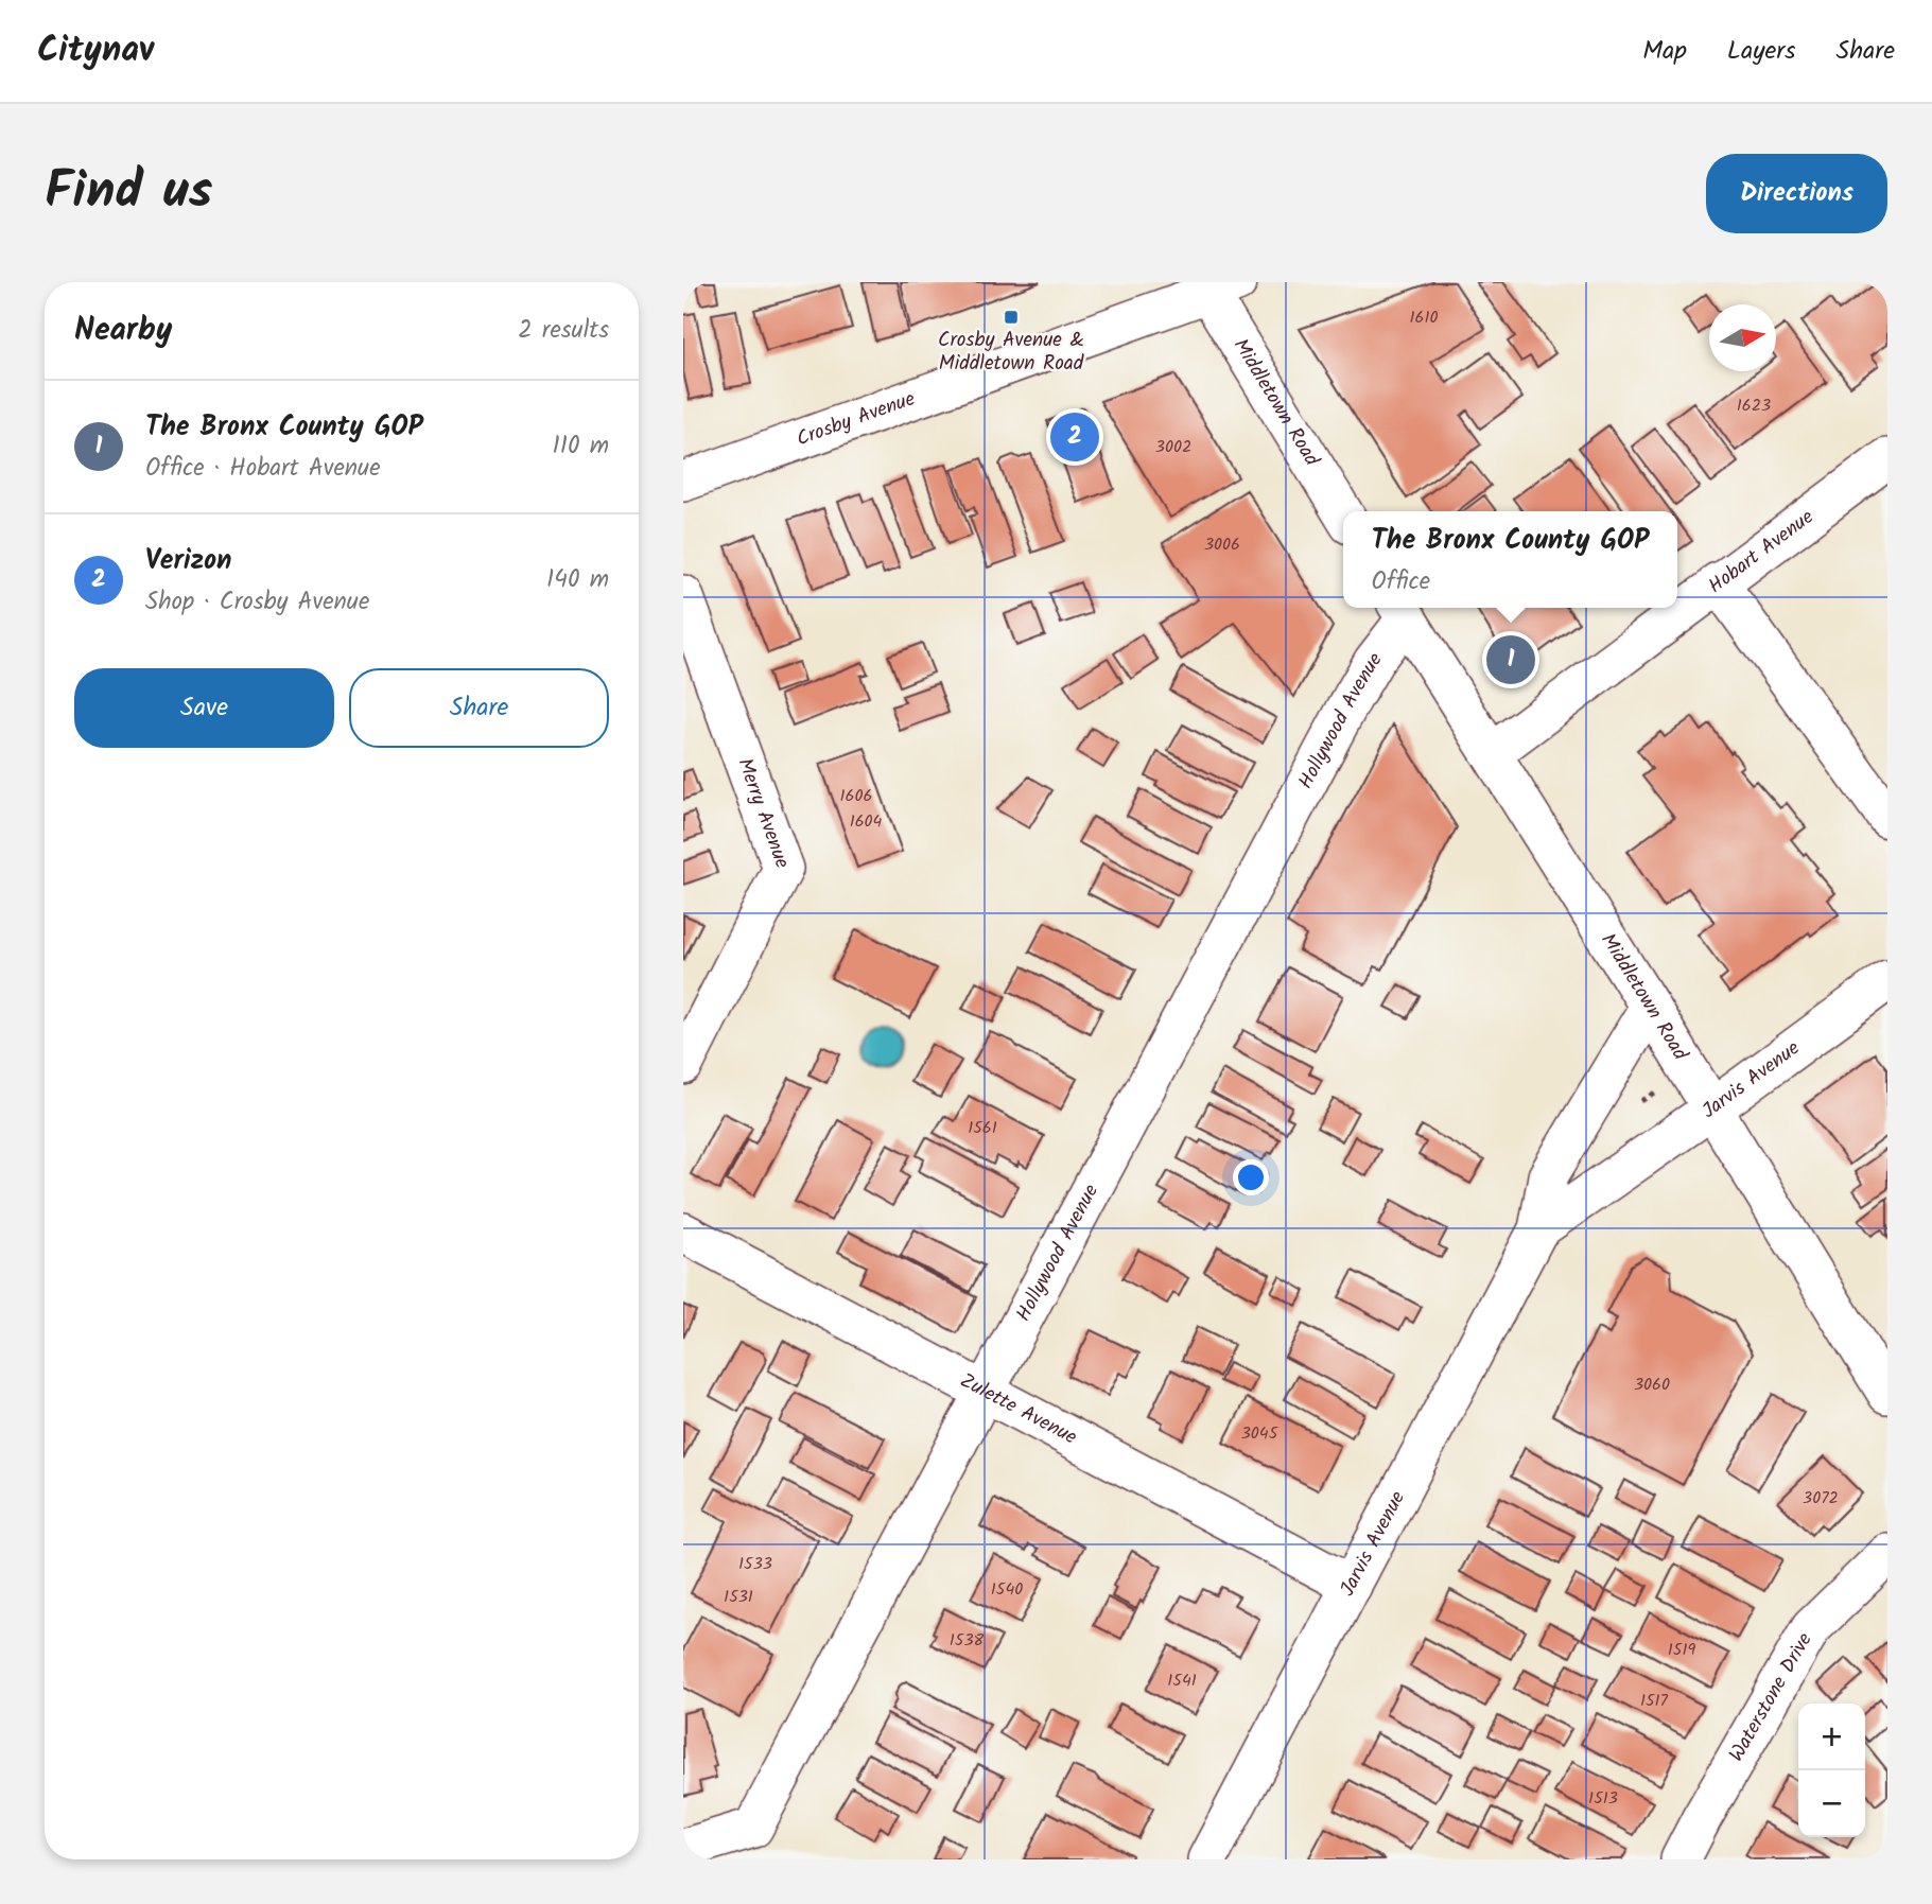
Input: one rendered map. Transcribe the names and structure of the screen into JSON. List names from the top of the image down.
{
  "streets": {
    "street": [
      "Middletown Road",
      "Crosby Avenue",
      "Hobart Avenue",
      "Hollywood Avenue",
      "Merry Avenue",
      "Jarvis Avenue",
      "Zulette Avenue",
      "Waterstone Drive"
    ]
  },
  "crossings": [
    ["Middletown Road", "Crosby Avenue"],
    ["Middletown Road", "Hobart Avenue"],
    ["Middletown Road", "Hollywood Avenue"],
    ["Middletown Road", "Jarvis Avenue"],
    ["Hollywood Avenue", "Zulette Avenue"],
    ["Jarvis Avenue", "Zulette Avenue"]
  ],
  "places": {
    "transit": ["Crosby Avenue & Middletown Road"]
  },
  "house_numbers": [
    "1610",
    "1623",
    "3002",
    "3006",
    "1606",
    "1604",
    "1561",
    "3060",
    "3045",
    "3072",
    "1533",
    "1540",
    "1531",
    "1538",
    "1519",
    "1541",
    "1517",
    "1513"
  ],
  "north": "right",
  "page": {
    "header": "Citynav",
    "nav": ["Map", "Layers", "Share"],
    "title": "Find us",
    "buttons": [
      "Directions",
      ["Save", "Share"]
    ],
    "heading": ["Nearby", "2 results"],
    "list": [
      {
        "mark": "1",
        "name": "The Bronx County GOP",
        "note": "Office · Hobart Avenue",
        "value": "110 m"
      },
      {
        "mark": "2",
        "name": "Verizon",
        "note": "Shop · Crosby Avenue",
        "value": "140 m"
      }
    ],
    "pins": ["2", "1"],
    "popup": ["The Bronx County GOP", "Office"],
    "map_buttons": ["+", "−"]
  }
}
